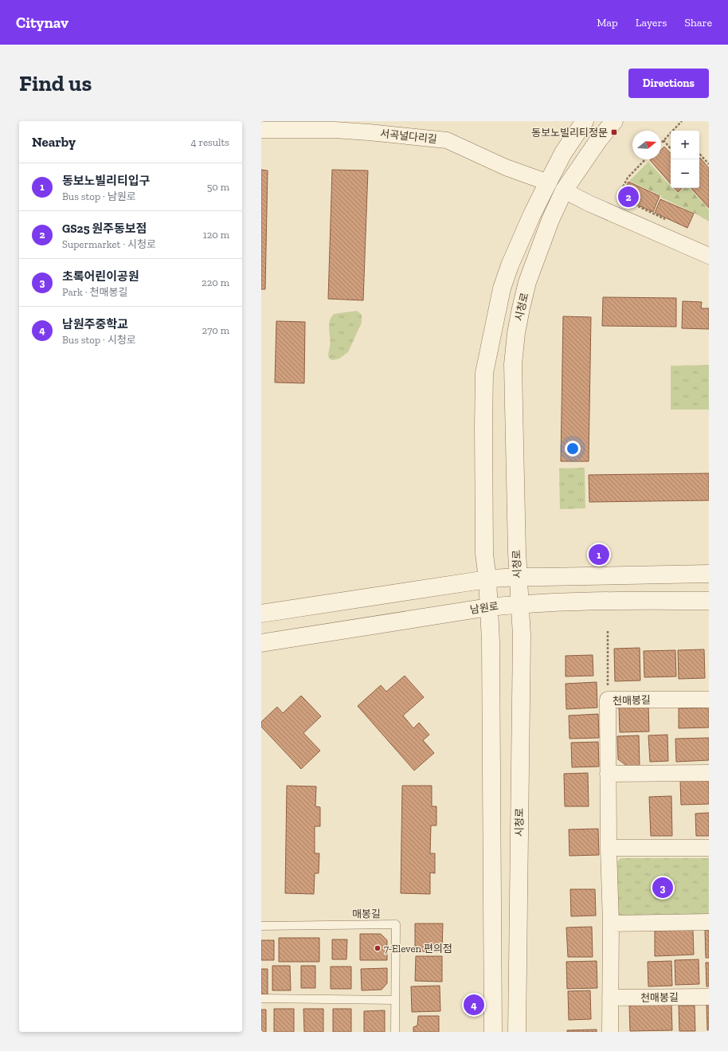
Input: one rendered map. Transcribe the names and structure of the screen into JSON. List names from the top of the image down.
{
  "streets": {
    "street": [
      "서곡널다리길",
      "시청로",
      "남원로",
      "천매봉길"
    ],
    "lane": ["매봉길"]
  },
  "crossings": [
    ["시청로", "남원로"]
  ],
  "places": {
    "transit": ["동보노빌리티정문"],
    "other": ["7-Eleven 편의점"]
  },
  "north": "right",
  "page": {
    "header": "Citynav",
    "nav": ["Map", "Layers", "Share"],
    "buttons": "Directions",
    "title": "Find us",
    "heading": ["Nearby", "4 results"],
    "map_buttons": ["+", "−"],
    "list": [
      {
        "mark": "1",
        "name": "동보노빌리티입구",
        "note": "Bus stop · 남원로",
        "value": "50 m"
      },
      {
        "mark": "2",
        "name": "GS25 원주동보점",
        "note": "Supermarket · 시청로",
        "value": "120 m"
      },
      {
        "mark": "3",
        "name": "초록어린이공원",
        "note": "Park · 천매봉길",
        "value": "220 m"
      },
      {
        "mark": "4",
        "name": "남원주중학교",
        "note": "Bus stop · 시청로",
        "value": "270 m"
      }
    ],
    "pins": [
      "2",
      "1",
      "3",
      "4"
    ]
  }
}
